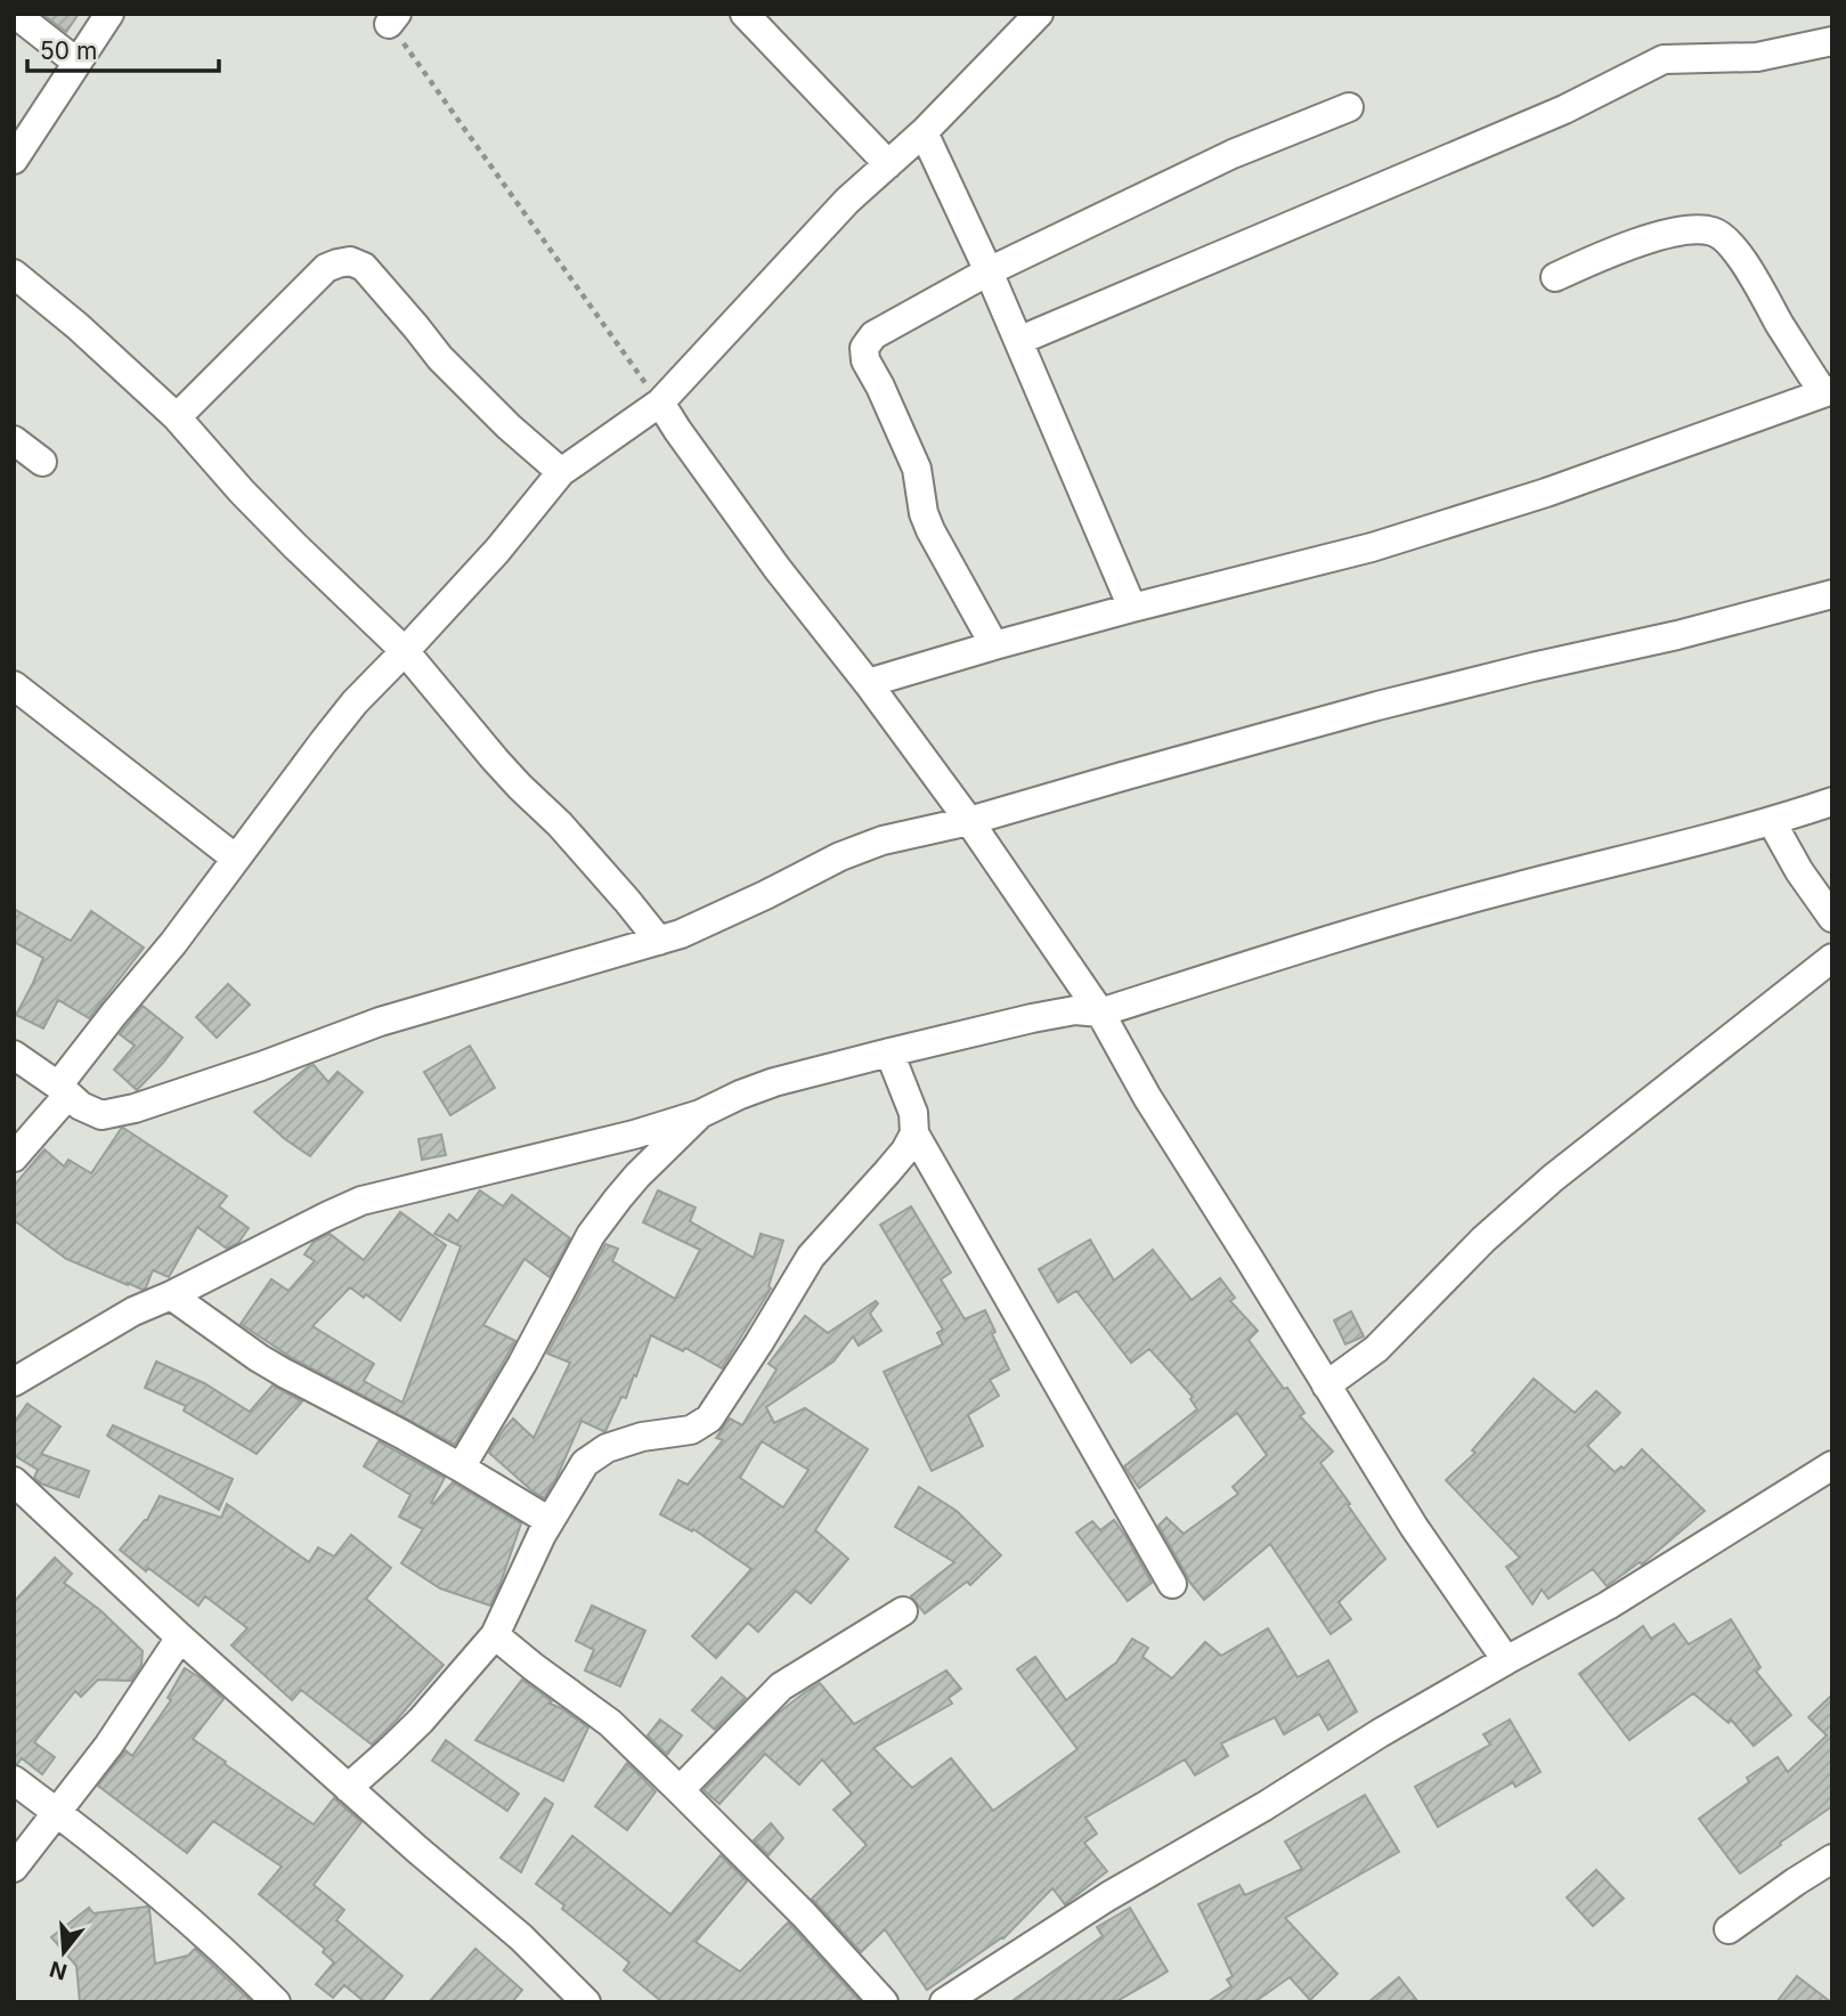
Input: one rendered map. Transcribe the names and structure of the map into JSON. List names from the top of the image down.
{
  "scale_bar": "50 m",
  "north": "bottom"
}
